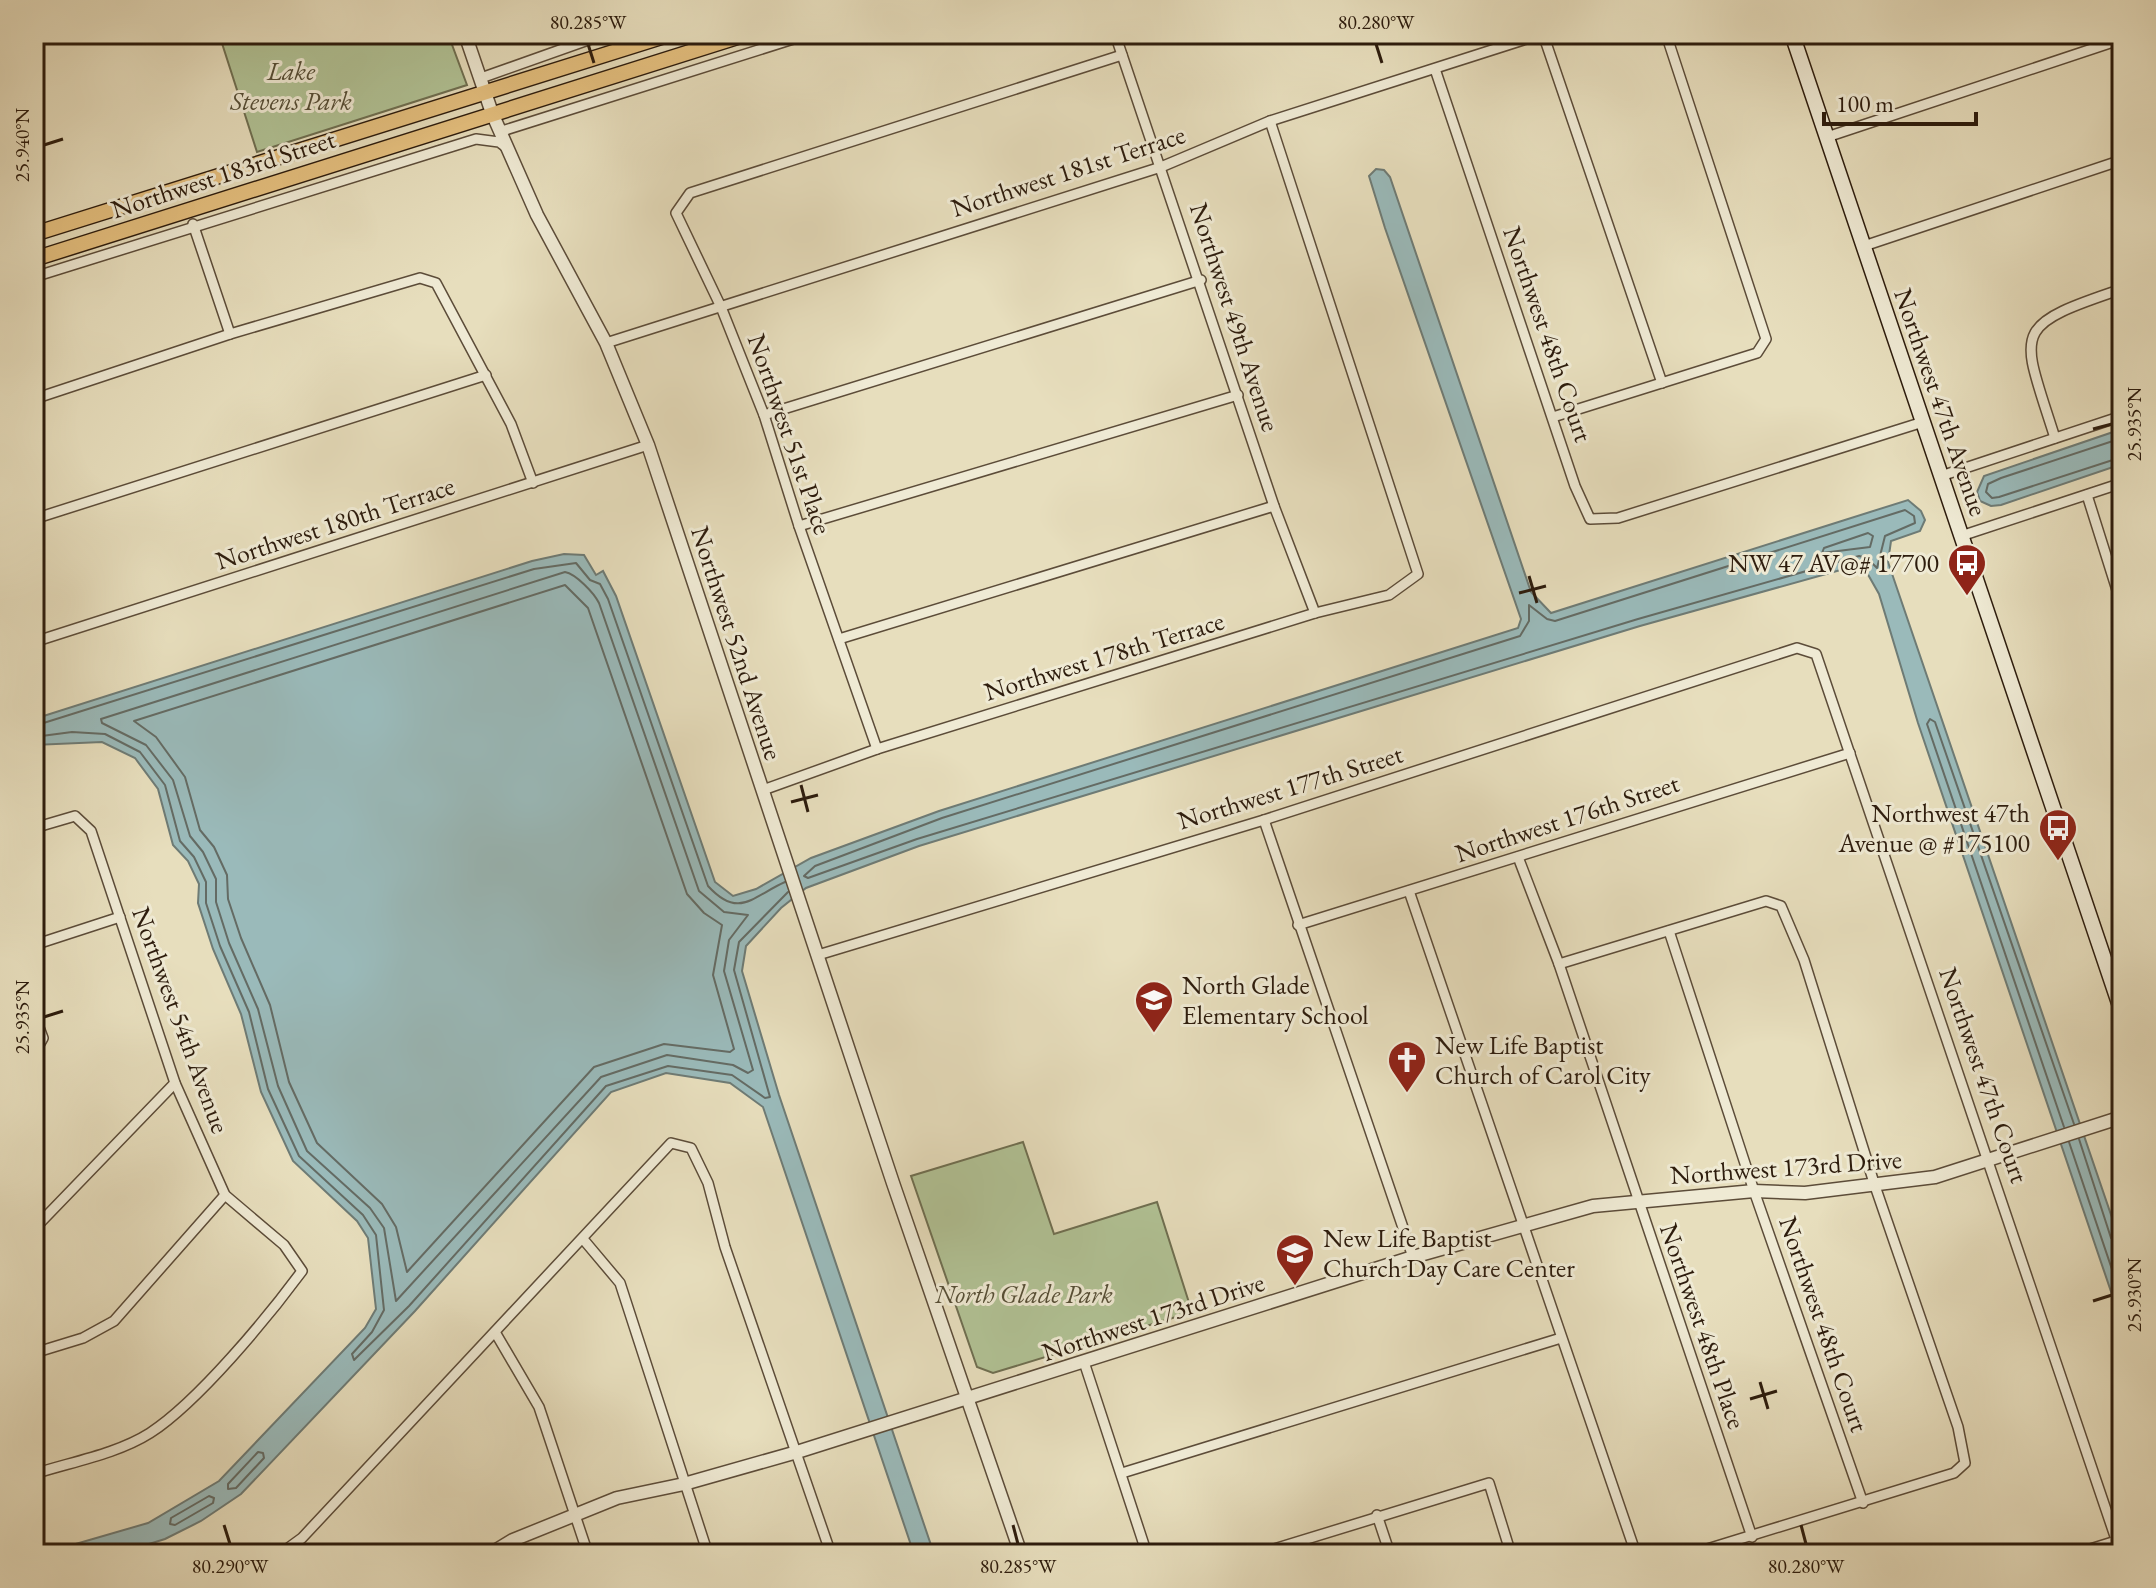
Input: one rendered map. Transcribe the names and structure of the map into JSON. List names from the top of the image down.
{
  "streets": {
    "main road": ["Northwest 183rd Street", "Northwest 47th Avenue"],
    "street": [
      "Northwest 181st Terrace",
      "Northwest 49th Avenue",
      "Northwest 48th Court",
      "Northwest 51st Place",
      "Northwest 180th Terrace",
      "Northwest 52nd Avenue",
      "Northwest 178th Terrace",
      "Northwest 177th Street",
      "Northwest 176th Street",
      "Northwest 54th Avenue",
      "Northwest 47th Court",
      "Northwest 173rd Drive",
      "Northwest 48th Place"
    ]
  },
  "crossings": [
    ["Northwest 181st Terrace", "Northwest 49th Avenue"],
    ["Northwest 181st Terrace", "Northwest 48th Court"],
    ["Northwest 181st Terrace", "Northwest 51st Place"],
    ["Northwest 181st Terrace", "Northwest 52nd Avenue"],
    ["Northwest 181st Terrace", "Northwest 178th Terrace"],
    ["Northwest 183rd Street", "Northwest 52nd Avenue"],
    ["Northwest 49th Avenue", "Northwest 51st Place"],
    ["Northwest 49th Avenue", "Northwest 178th Terrace"],
    ["Northwest 48th Court", "Northwest 47th Avenue"],
    ["Northwest 48th Court", "Northwest 173rd Drive"],
    ["Northwest 51st Place", "Northwest 178th Terrace"],
    ["Northwest 180th Terrace", "Northwest 52nd Avenue"],
    ["Northwest 52nd Avenue", "Northwest 178th Terrace"],
    ["Northwest 52nd Avenue", "Northwest 177th Street"],
    ["Northwest 52nd Avenue", "Northwest 173rd Drive"],
    ["Northwest 177th Street", "Northwest 47th Court"],
    ["Northwest 176th Street", "Northwest 47th Court"],
    ["Northwest 176th Street", "Northwest 48th Place"],
    ["Northwest 47th Court", "Northwest 173rd Drive"],
    ["Northwest 173rd Drive", "Northwest 48th Place"]
  ],
  "parks": ["Lake Stevens Park", "North Glade Park"],
  "places": {
    "bus stop": ["NW 47 AV@# 17700", "Northwest 47th Avenue @ #175100"],
    "school or university": ["North Glade Elementary School", "New Life Baptist Church Day Care Center"],
    "church": ["New Life Baptist Church of Carol City"]
  },
  "scale_bar": "100 m",
  "coordinates": [
    "80.285°W",
    "80.280°W",
    "25.940°N",
    "25.935°N",
    "25.930°N",
    "80.290°W"
  ]
}
